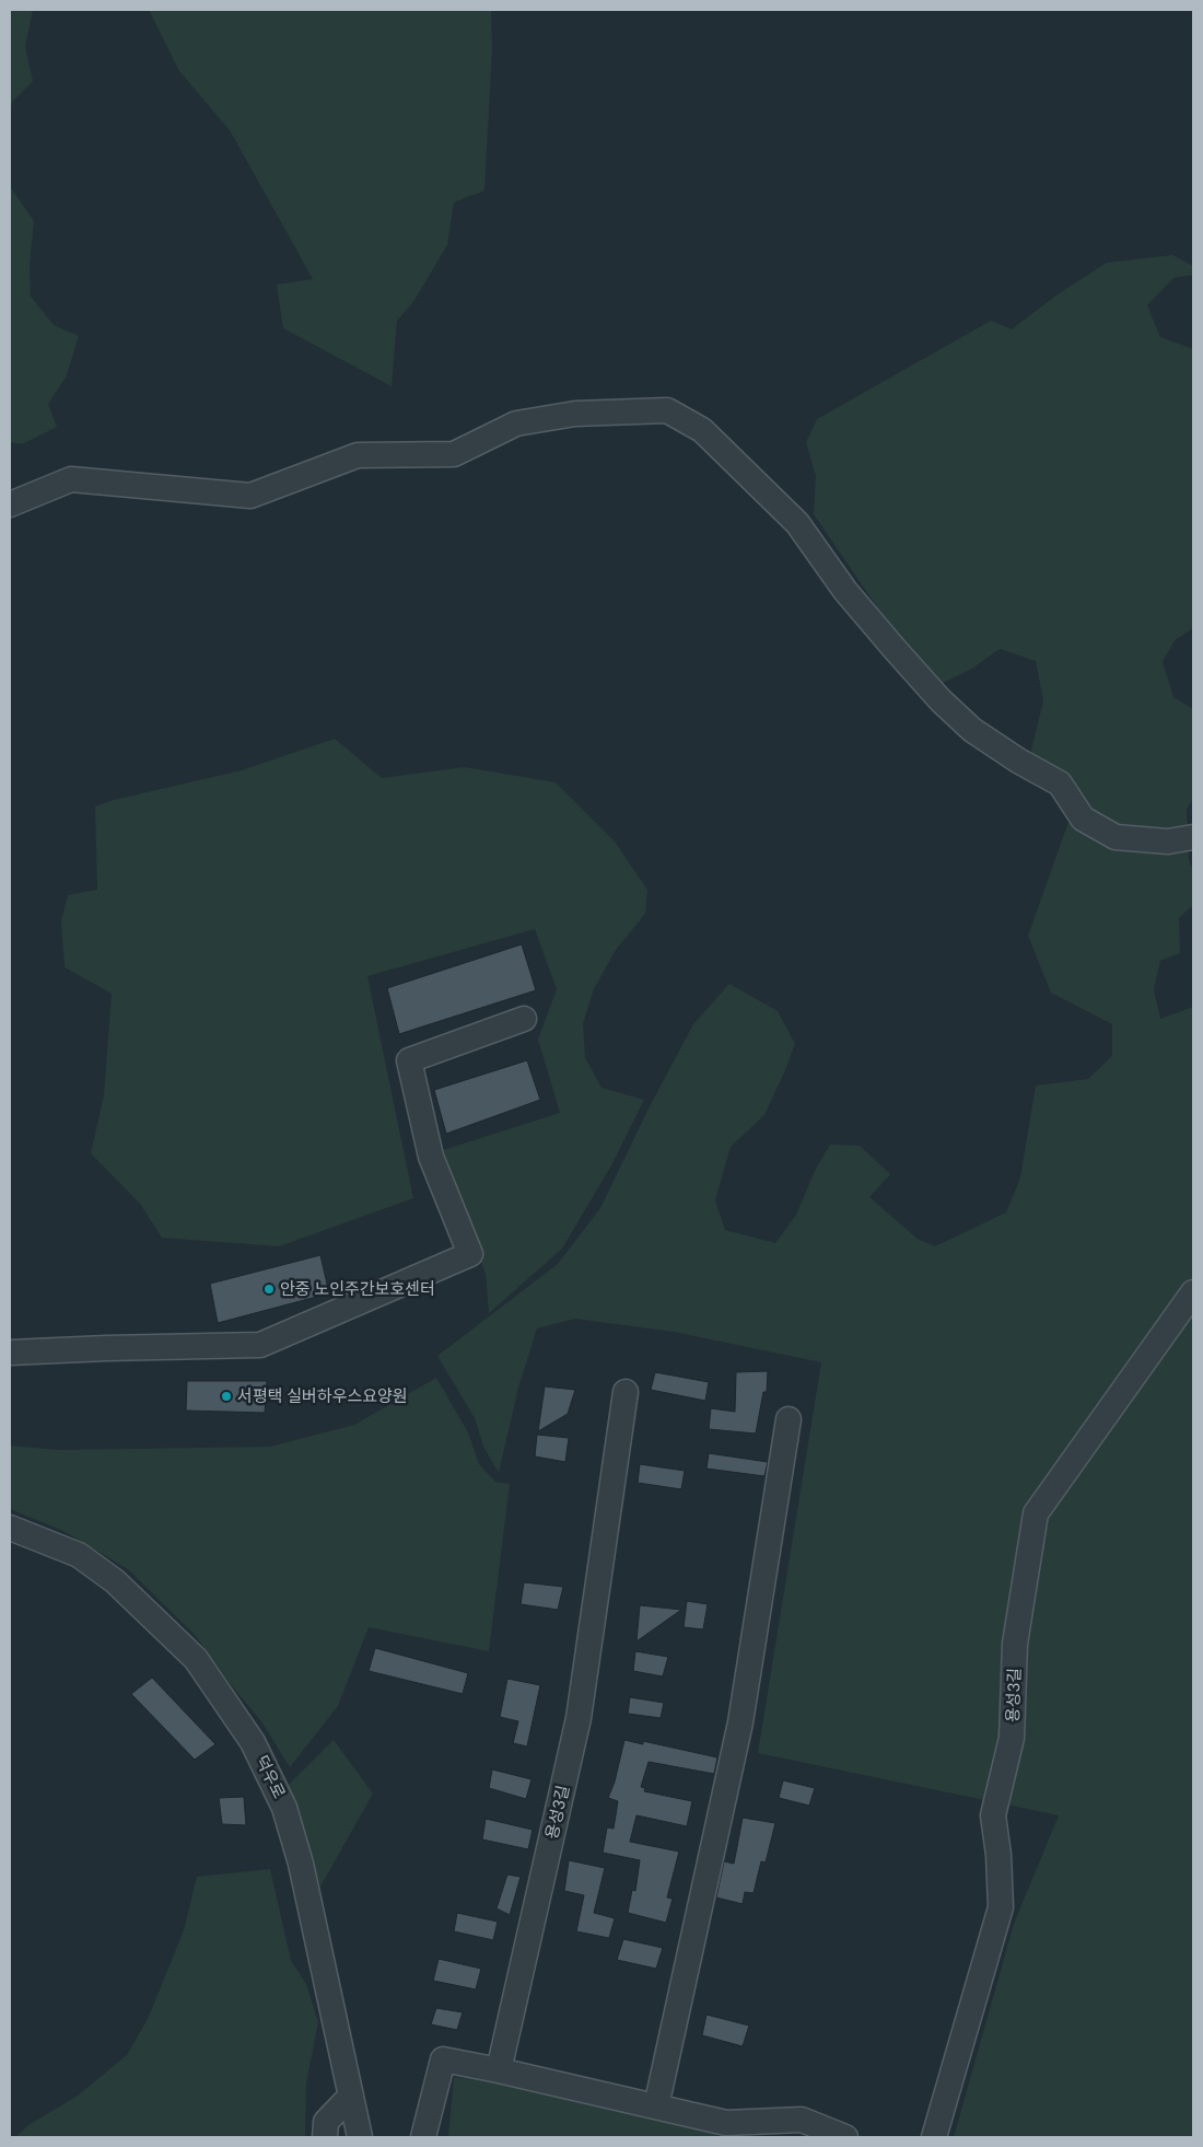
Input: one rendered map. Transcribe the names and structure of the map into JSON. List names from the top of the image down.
{
  "streets": {
    "street": ["용성3길", "덕우로"]
  },
  "places": ["안중 노인주간보호센터", "서평택 실버하우스요양원"]
}
